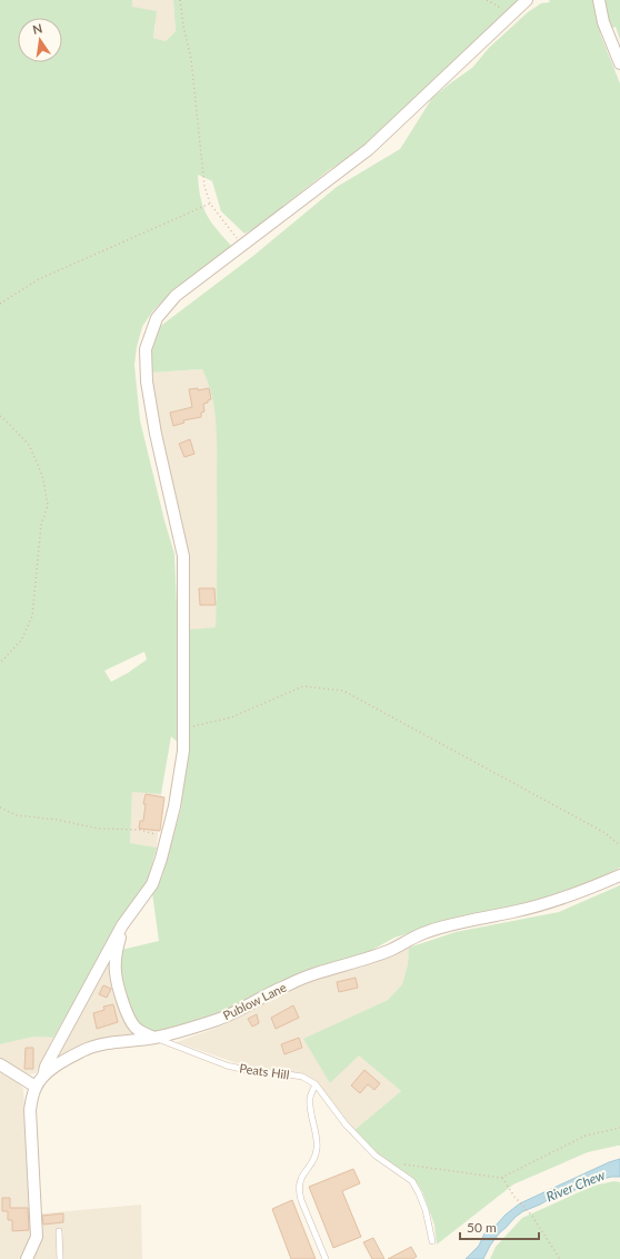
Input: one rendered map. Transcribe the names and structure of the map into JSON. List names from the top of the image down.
{
  "streets": {
    "street": ["Publow Lane"],
    "lane": ["Peats Hill"]
  },
  "crossings": [
    ["Publow Lane", "Peats Hill"]
  ],
  "water": ["River Chew"],
  "scale_bar": "50 m",
  "north": "top"
}
